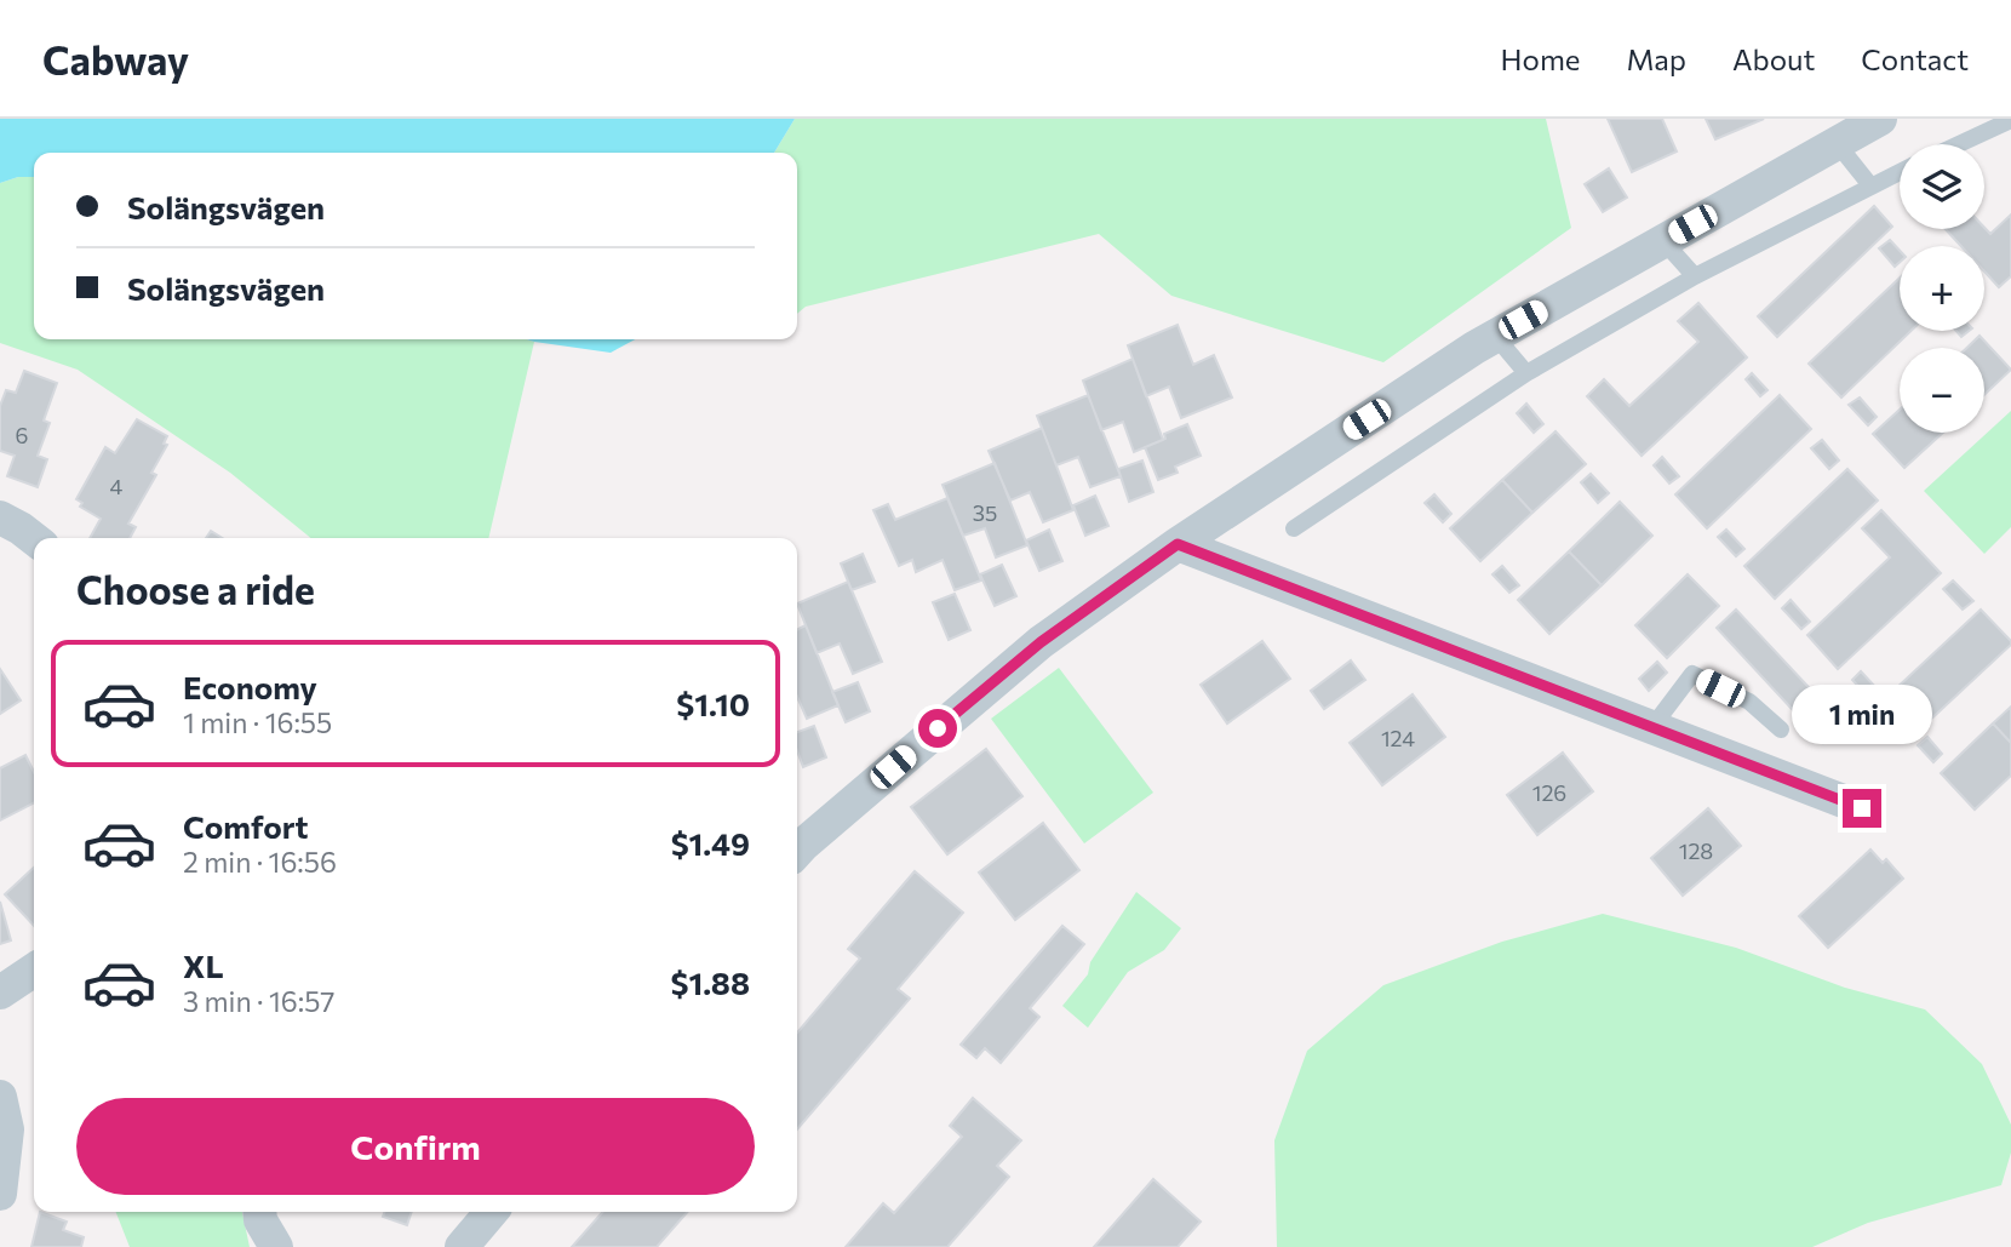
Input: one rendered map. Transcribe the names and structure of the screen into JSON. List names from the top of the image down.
{
  "house_numbers": [
    "6",
    "4",
    "35",
    "124",
    "126",
    "128"
  ],
  "page": {
    "header": "Cabway",
    "nav": [
      "Home",
      "Map",
      "About",
      "Contact"
    ],
    "map_buttons": ["+", "−"],
    "banner": ["Solängsvägen", "Solängsvägen"],
    "heading": "Choose a ride",
    "list": [
      {
        "name": "Economy",
        "note": "1 min · 16:55",
        "value": "$1.10"
      },
      {
        "name": "Comfort",
        "note": "2 min · 16:56",
        "value": "$1.49"
      },
      {
        "name": "XL",
        "note": "3 min · 16:57",
        "value": "$1.88"
      }
    ],
    "bubble": "1 min",
    "buttons": "Confirm"
  }
}
